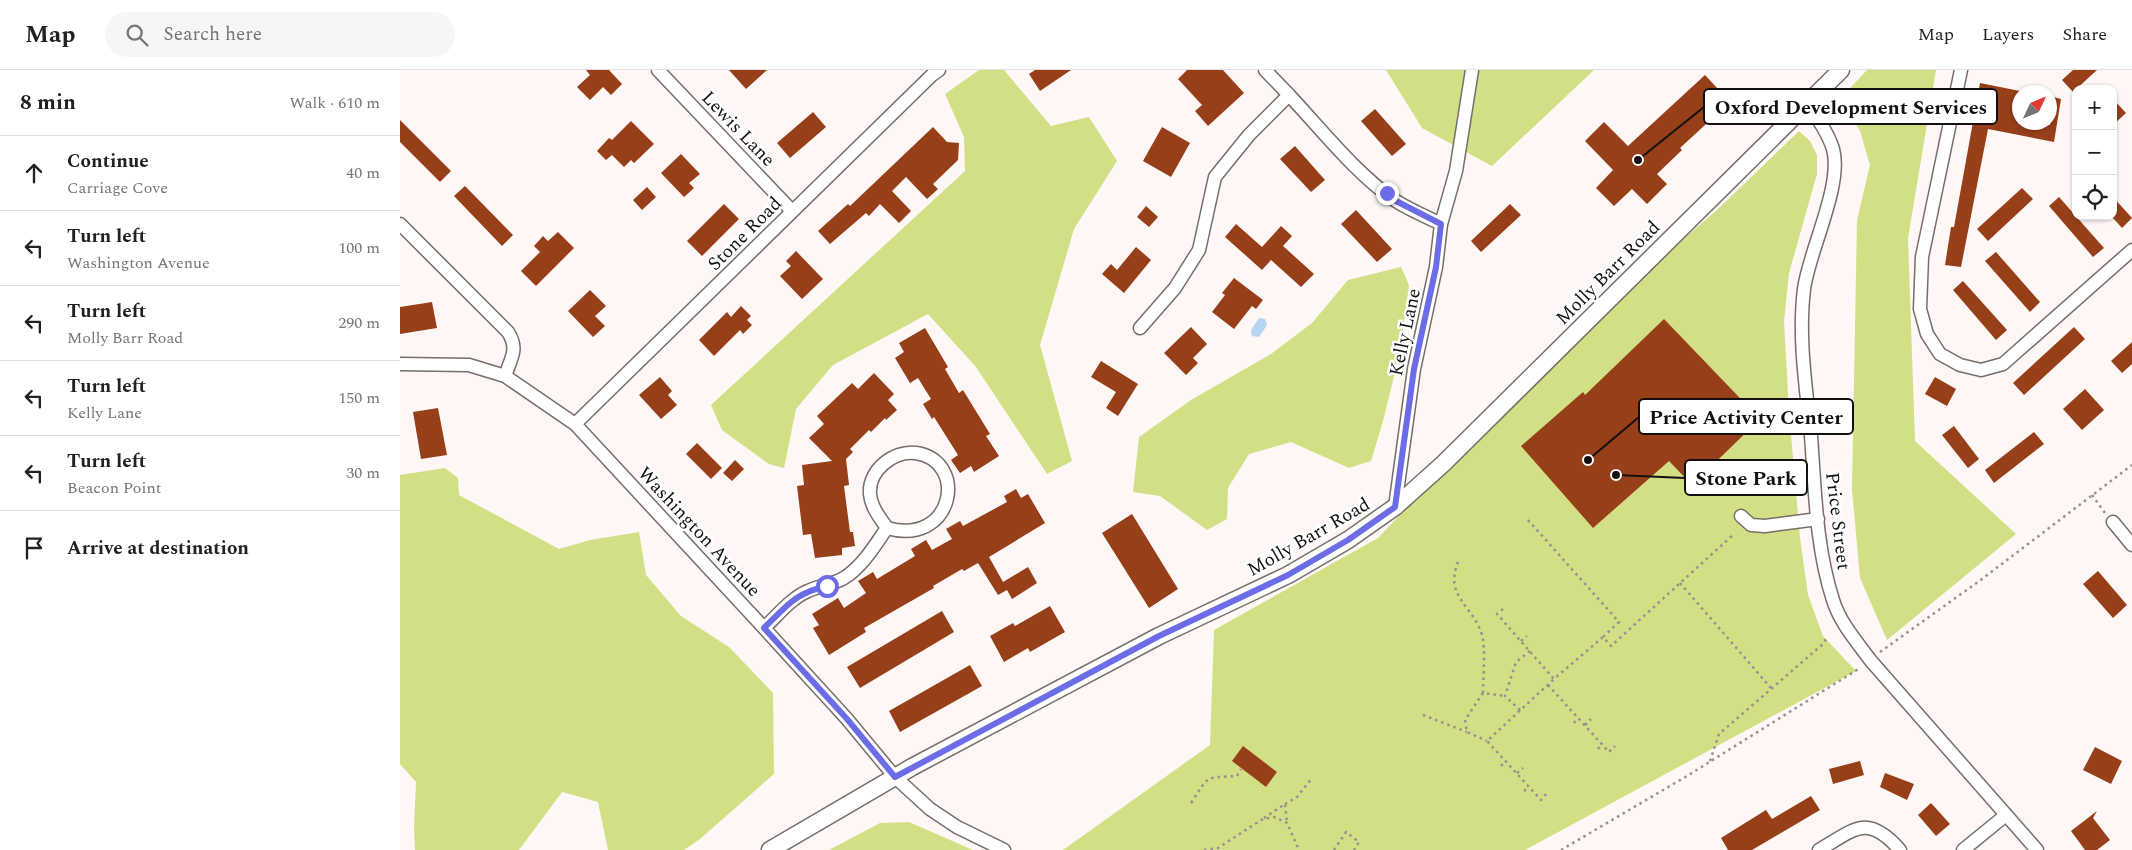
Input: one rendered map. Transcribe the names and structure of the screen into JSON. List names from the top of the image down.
{
  "streets": {
    "main road": ["Molly Barr Road"],
    "street": [
      "Lewis Lane",
      "Stone Road",
      "Kelly Lane",
      "Price Street",
      "Washington Avenue"
    ]
  },
  "crossings": [
    ["Lewis Lane", "Stone Road"],
    ["Stone Road", "Washington Avenue"],
    ["Molly Barr Road", "Kelly Lane"],
    ["Molly Barr Road", "Price Street"],
    ["Molly Barr Road", "Washington Avenue"]
  ],
  "places": ["Oxford Development Services", "Price Activity Center", "Stone Park"],
  "north": "top right",
  "page": {
    "header": "Map",
    "search": "Search here",
    "nav": ["Map", "Layers", "Share"],
    "heading": ["8 min", "Walk · 610 m"],
    "map_buttons": ["+", "−"],
    "list": [
      ["Continue", "Carriage Cove", "40 m"],
      ["Turn left", "Washington Avenue", "100 m"],
      ["Turn left", "Molly Barr Road", "290 m"],
      ["Turn left", "Kelly Lane", "150 m"],
      ["Turn left", "Beacon Point", "30 m"],
      "Arrive at destination"
    ]
  }
}
